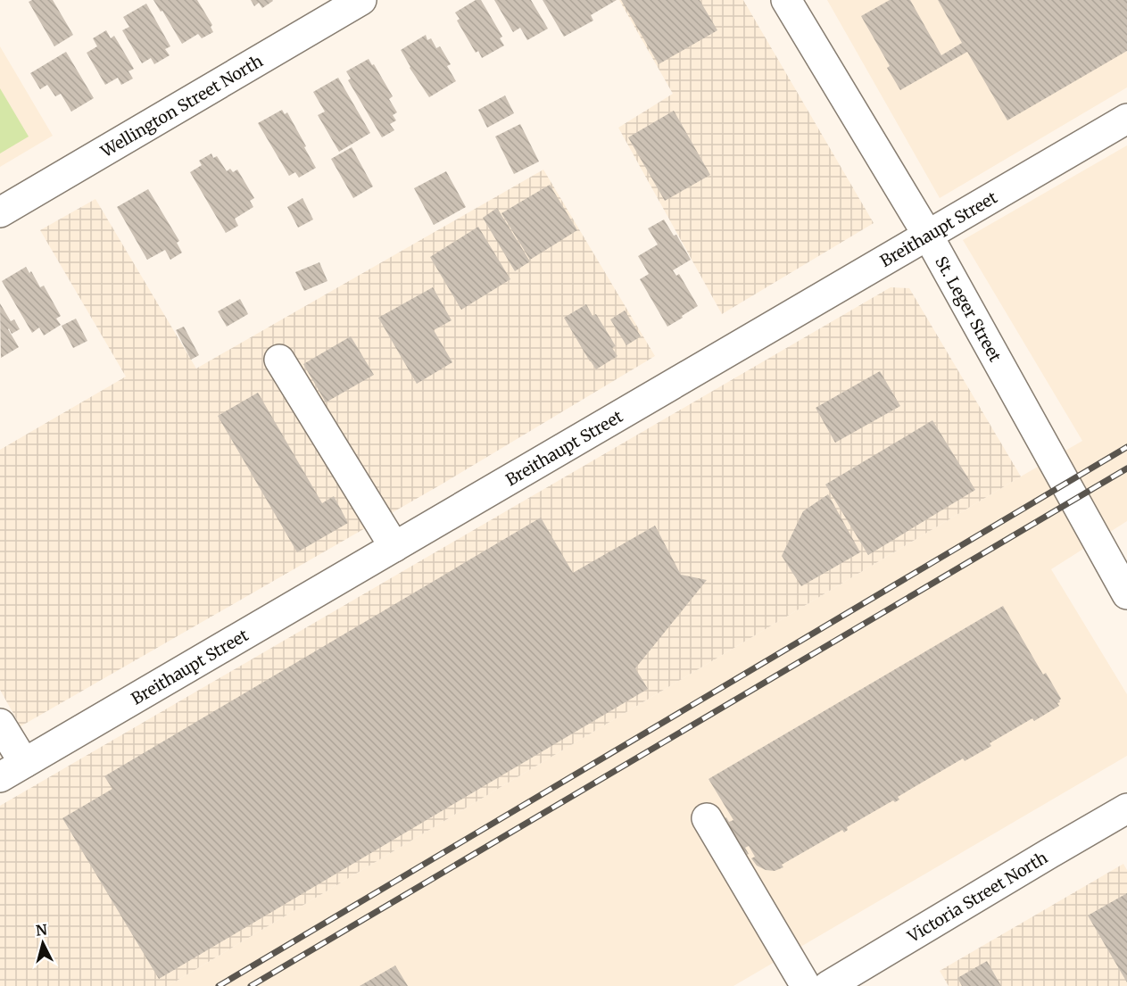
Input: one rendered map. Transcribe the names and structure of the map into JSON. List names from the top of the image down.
{
  "streets": {
    "street": [
      "Wellington Street North",
      "Breithaupt Street",
      "St. Leger Street",
      "Victoria Street North"
    ]
  },
  "crossings": [
    ["Breithaupt Street", "St. Leger Street"]
  ],
  "north": "top"
}
